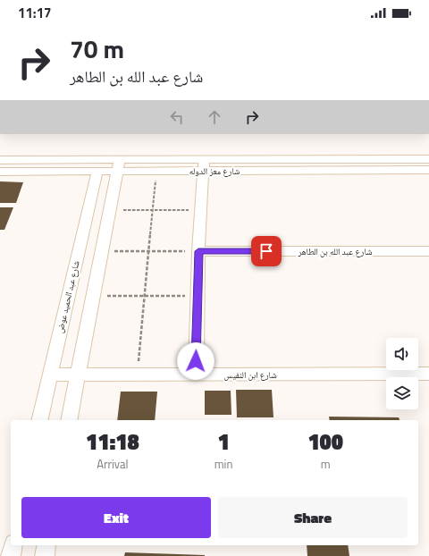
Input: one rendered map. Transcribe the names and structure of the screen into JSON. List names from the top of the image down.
{
  "streets": {
    "street": [
      "شارع معز الدوله",
      "شارع عبد الله بن الطاهر",
      "شارع عبد الحميد عوض",
      "شارع ابن النفيس"
    ]
  },
  "crossings": [
    ["شارع معز الدوله", "شارع عبد الحميد عوض"],
    ["شارع عبد الحميد عوض", "شارع ابن النفيس"]
  ],
  "page": {
    "status": "11:17",
    "turn": ["70 m", "شارع عبد الله بن الطاهر"],
    "eta": [
      "11:18",
      "Arrival",
      "1",
      "min",
      "100",
      "m"
    ],
    "buttons": ["Exit", "Share"]
  }
}
